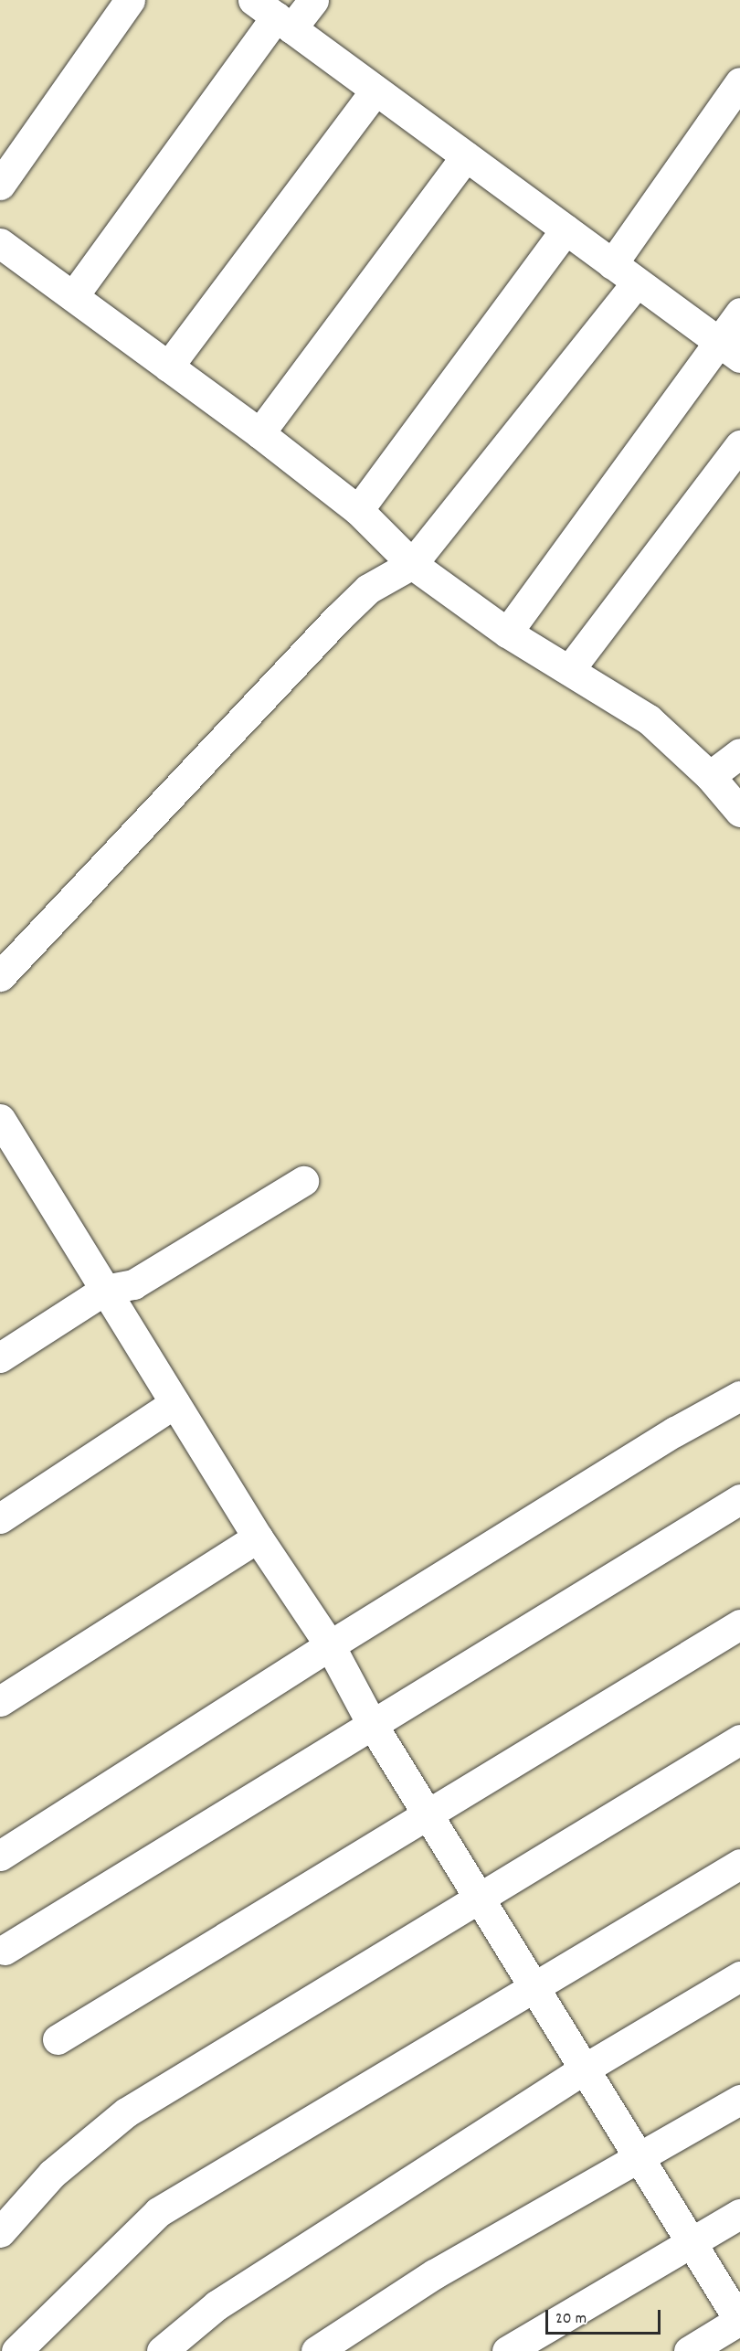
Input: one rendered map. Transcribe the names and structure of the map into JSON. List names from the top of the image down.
{
  "scale_bar": "20 m"
}
